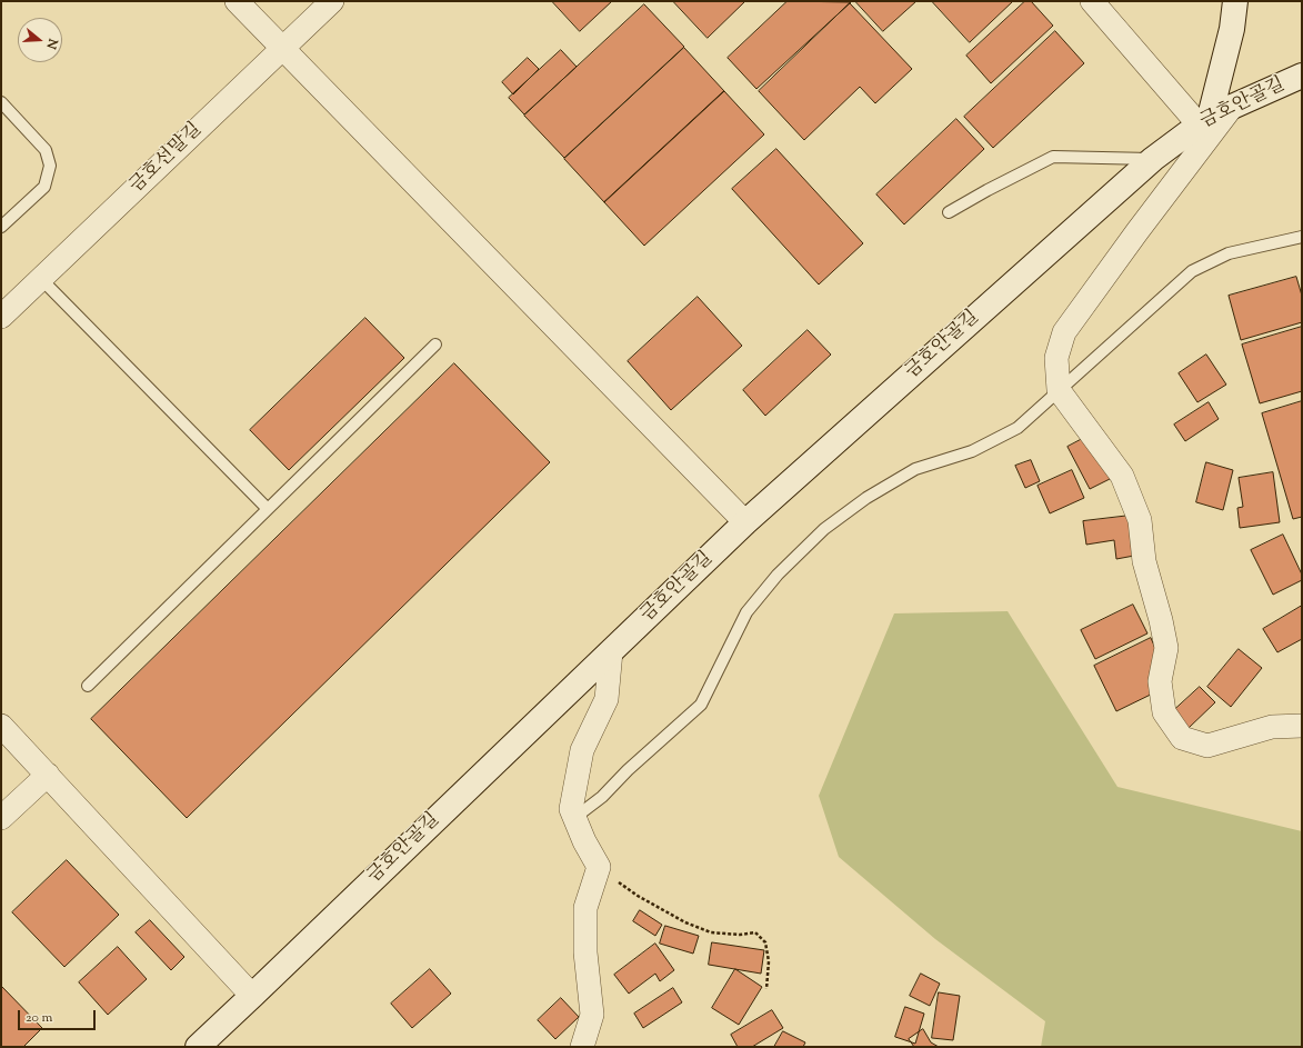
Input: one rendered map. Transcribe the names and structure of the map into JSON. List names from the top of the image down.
{
  "streets": {
    "street": ["금호안골길", "금호선말길"]
  },
  "scale_bar": "20 m",
  "north": "right"
}
